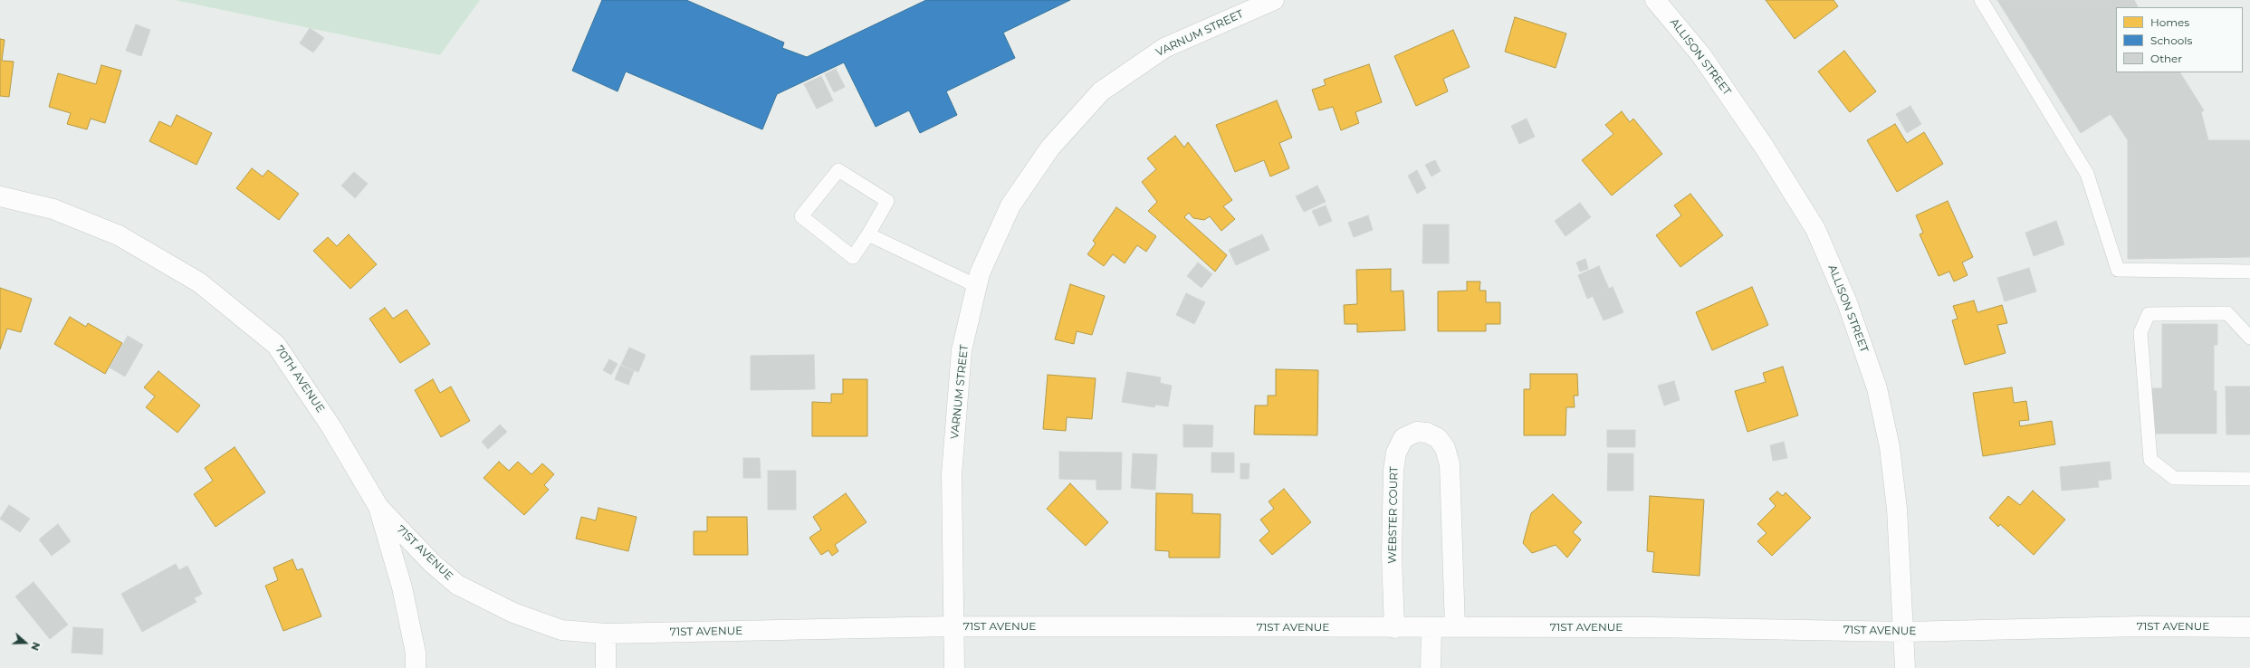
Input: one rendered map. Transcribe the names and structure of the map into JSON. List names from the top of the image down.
{
  "streets": {
    "street": [
      "VARNUM STREET",
      "ALLISON STREET",
      "70TH AVENUE",
      "WEBSTER COURT",
      "71ST AVENUE"
    ]
  },
  "crossings": [
    ["VARNUM STREET", "71ST AVENUE"],
    ["ALLISON STREET", "71ST AVENUE"],
    ["70TH AVENUE", "71ST AVENUE"],
    ["WEBSTER COURT", "71ST AVENUE"]
  ],
  "legend": ["Homes", "Schools", "Other"],
  "north": "right"
}
